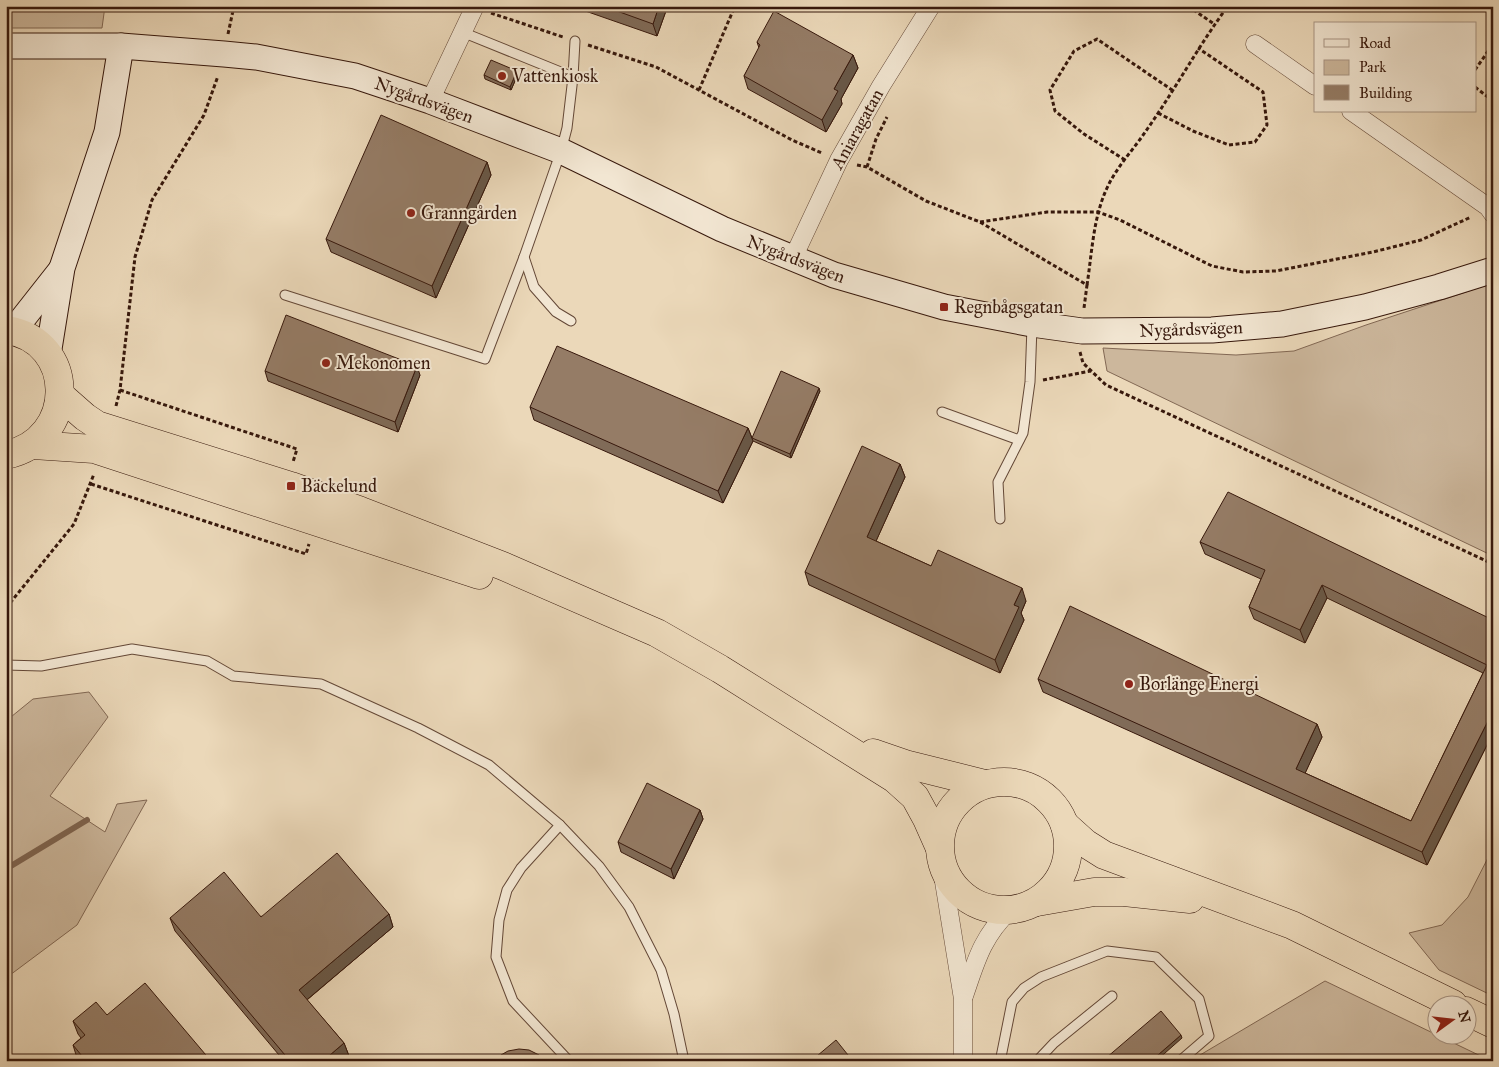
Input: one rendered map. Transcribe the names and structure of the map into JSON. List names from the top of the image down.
{
  "streets": {
    "street": ["Nygårdsvägen", "Aniaragatan"]
  },
  "crossings": [
    ["Nygårdsvägen", "Aniaragatan"]
  ],
  "places": {
    "other": [
      "Vattenkiosk",
      "Granngården",
      "Mekonomen",
      "Borlänge Energi"
    ],
    "transit": ["Regnbågsgatan", "Bäckelund"]
  },
  "legend": ["Road", "Park", "Building"],
  "north": "right"
}
